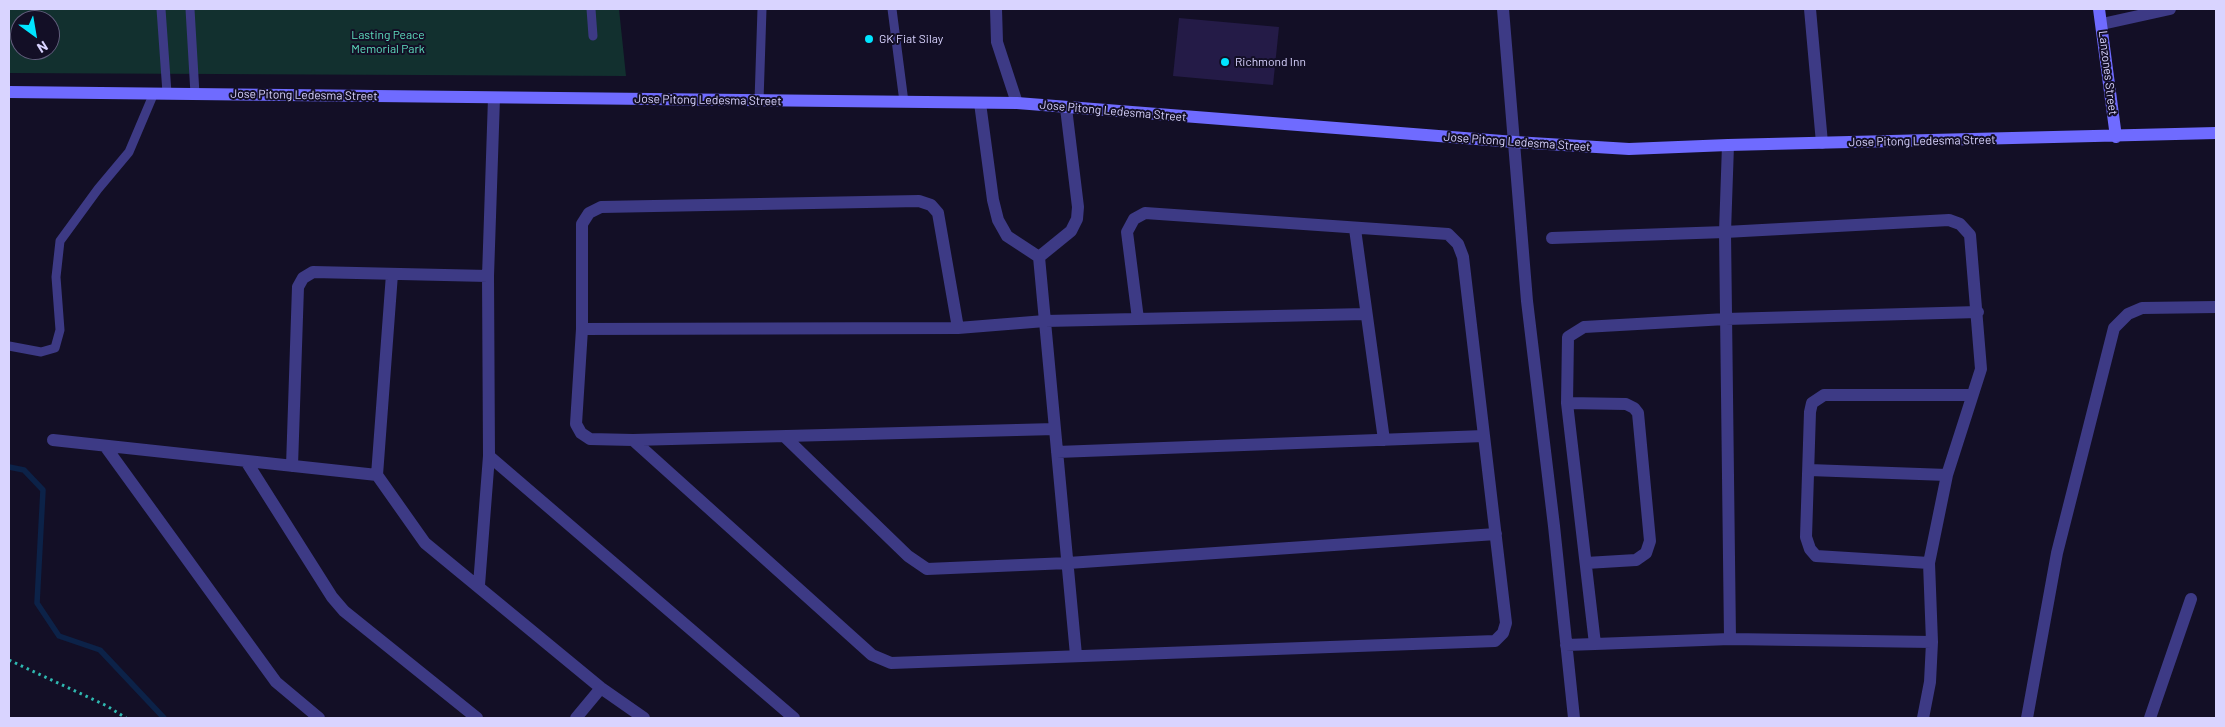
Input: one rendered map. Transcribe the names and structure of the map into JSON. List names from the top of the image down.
{
  "streets": {
    "main road": ["Lanzones Street", "Jose Pitong Ledesma Street"]
  },
  "crossings": [
    ["Lanzones Street", "Jose Pitong Ledesma Street"]
  ],
  "parks": ["Lasting Peace Memorial Park"],
  "places": ["GK Fiat Silay", "Richmond Inn"],
  "north": "bottom right"
}
